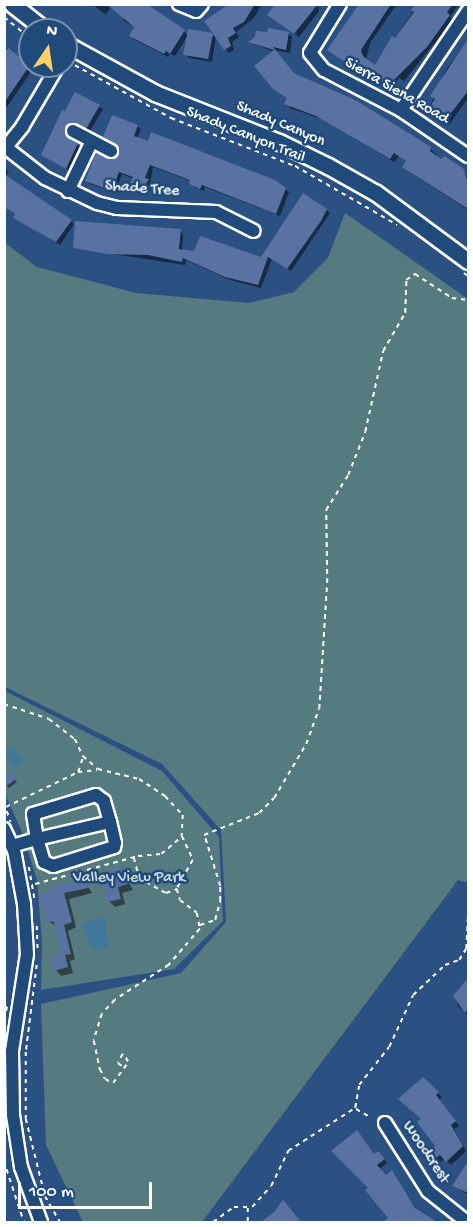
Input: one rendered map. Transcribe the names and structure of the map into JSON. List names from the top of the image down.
{
  "streets": {
    "main road": ["Shady Canyon"],
    "street": ["Sierra Siena Road", "Shade Tree", "Woodcrest"],
    "path": ["Shady Canyon Trail"]
  },
  "parks": ["Valley View Park"],
  "scale_bar": "100 m",
  "north": "top"
}
